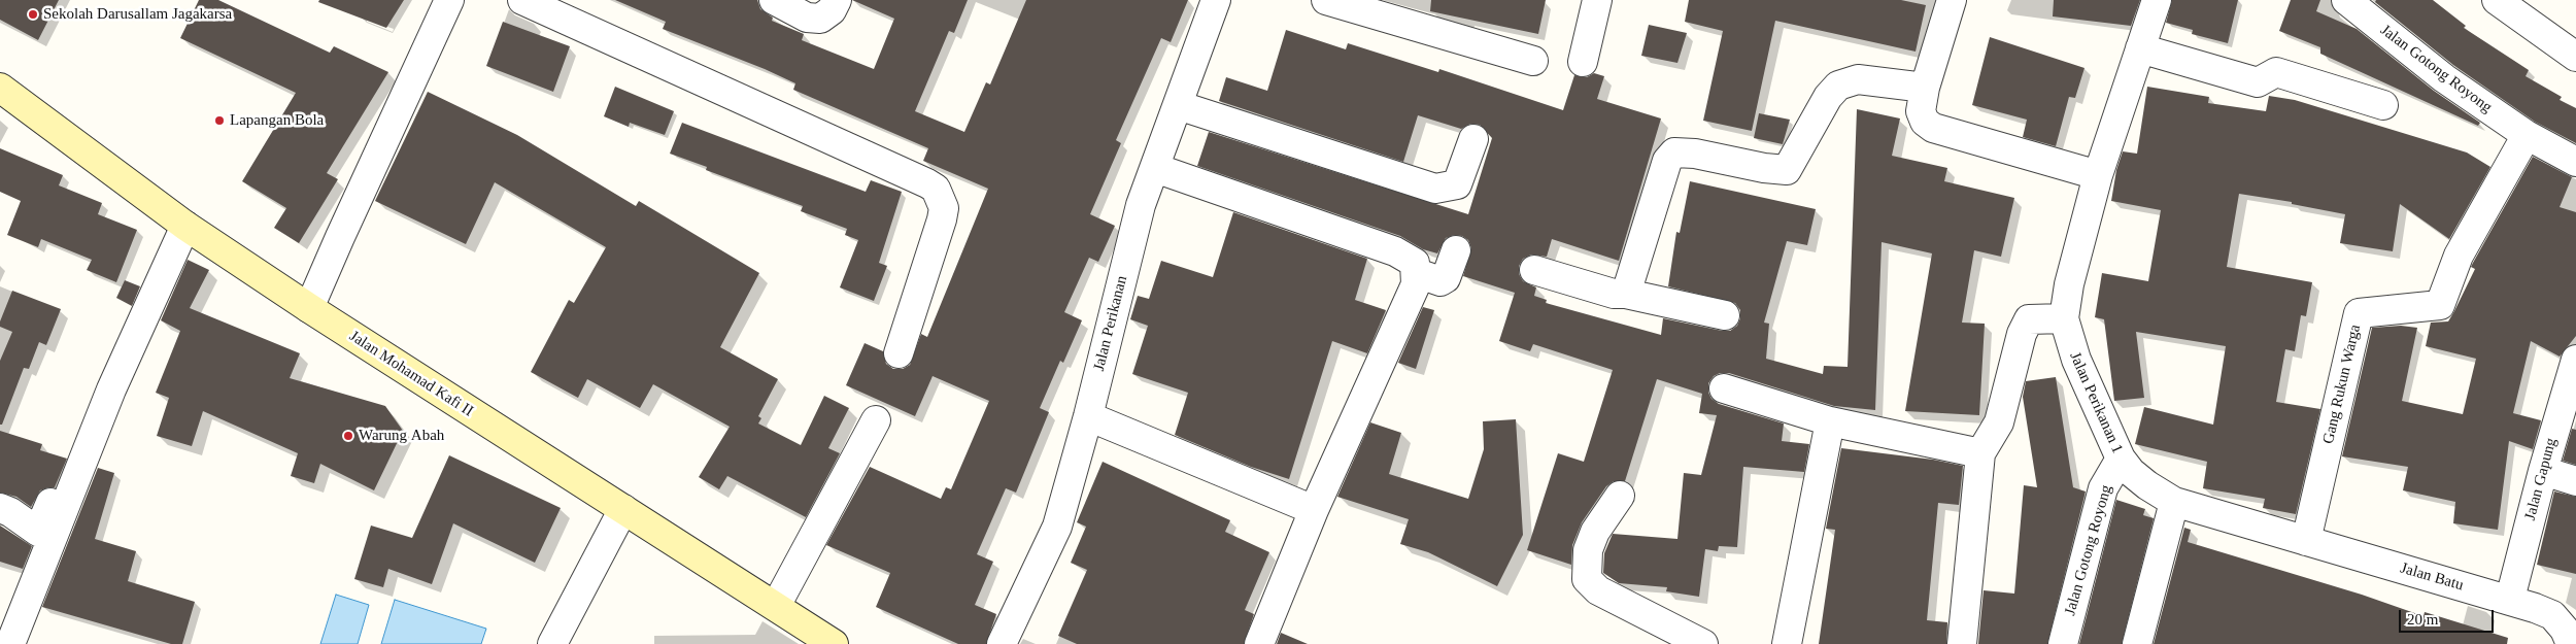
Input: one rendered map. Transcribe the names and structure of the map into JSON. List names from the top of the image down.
{
  "streets": {
    "main road": ["Jalan Mohamad Kafi II"],
    "street": [
      "Jalan Gotong Royong",
      "Jalan Perikanan",
      "Gang Rukun Warga",
      "Jalan Perikanan 1",
      "Jalan Gapung",
      "Jalan Batu"
    ]
  },
  "crossings": [
    ["Jalan Gotong Royong", "Gang Rukun Warga"],
    ["Jalan Gotong Royong", "Jalan Perikanan 1"],
    ["Gang Rukun Warga", "Jalan Perikanan 1"],
    ["Gang Rukun Warga", "Jalan Batu"],
    ["Jalan Perikanan 1", "Jalan Batu"],
    ["Jalan Gapung", "Jalan Batu"]
  ],
  "places": ["Sekolah Darusallam Jagakarsa", "Lapangan Bola", "Warung Abah"],
  "scale_bar": "20 m"
}
